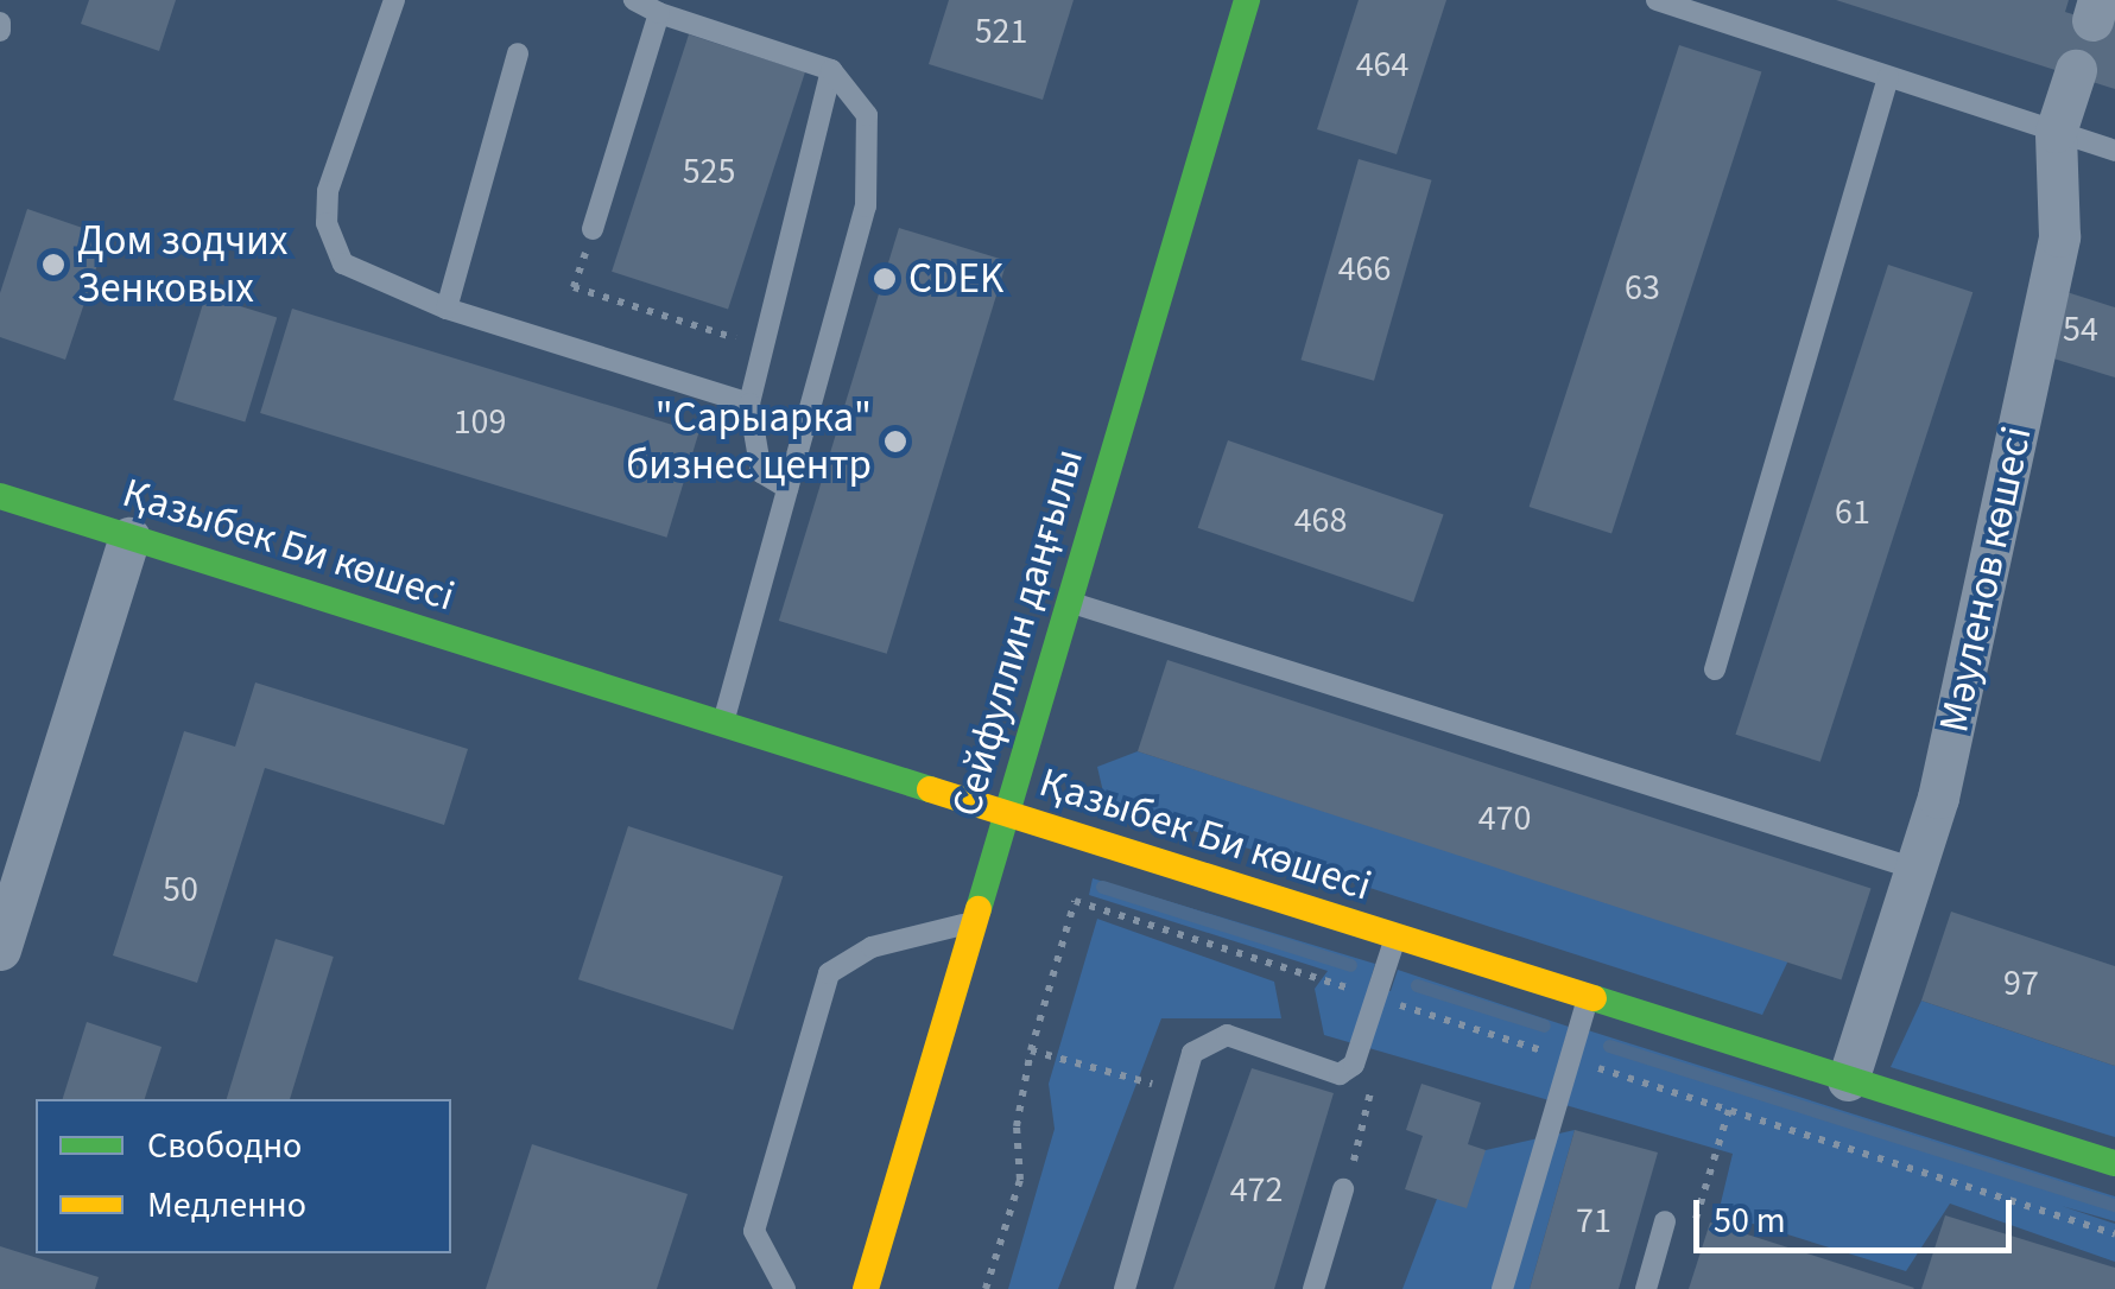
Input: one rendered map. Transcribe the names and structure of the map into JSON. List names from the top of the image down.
{
  "streets": {
    "street": ["Қазыбек Би көшесі", "Мәуленов көшесі", "Сейфуллин даңғылы"]
  },
  "crossings": [
    ["Қазыбек Би көшесі", "Мәуленов көшесі"],
    ["Қазыбек Би көшесі", "Сейфуллин даңғылы"]
  ],
  "places": ["Дом зодчих Зенковых", "CDEK", "\"Сарыарка\" бизнес центр"],
  "house_numbers": [
    "521",
    "464",
    "525",
    "466",
    "63",
    "54",
    "109",
    "61",
    "468",
    "470",
    "50",
    "97",
    "472",
    "71"
  ],
  "legend": ["Свободно", "Медленно"],
  "scale_bar": "50 m"
}
